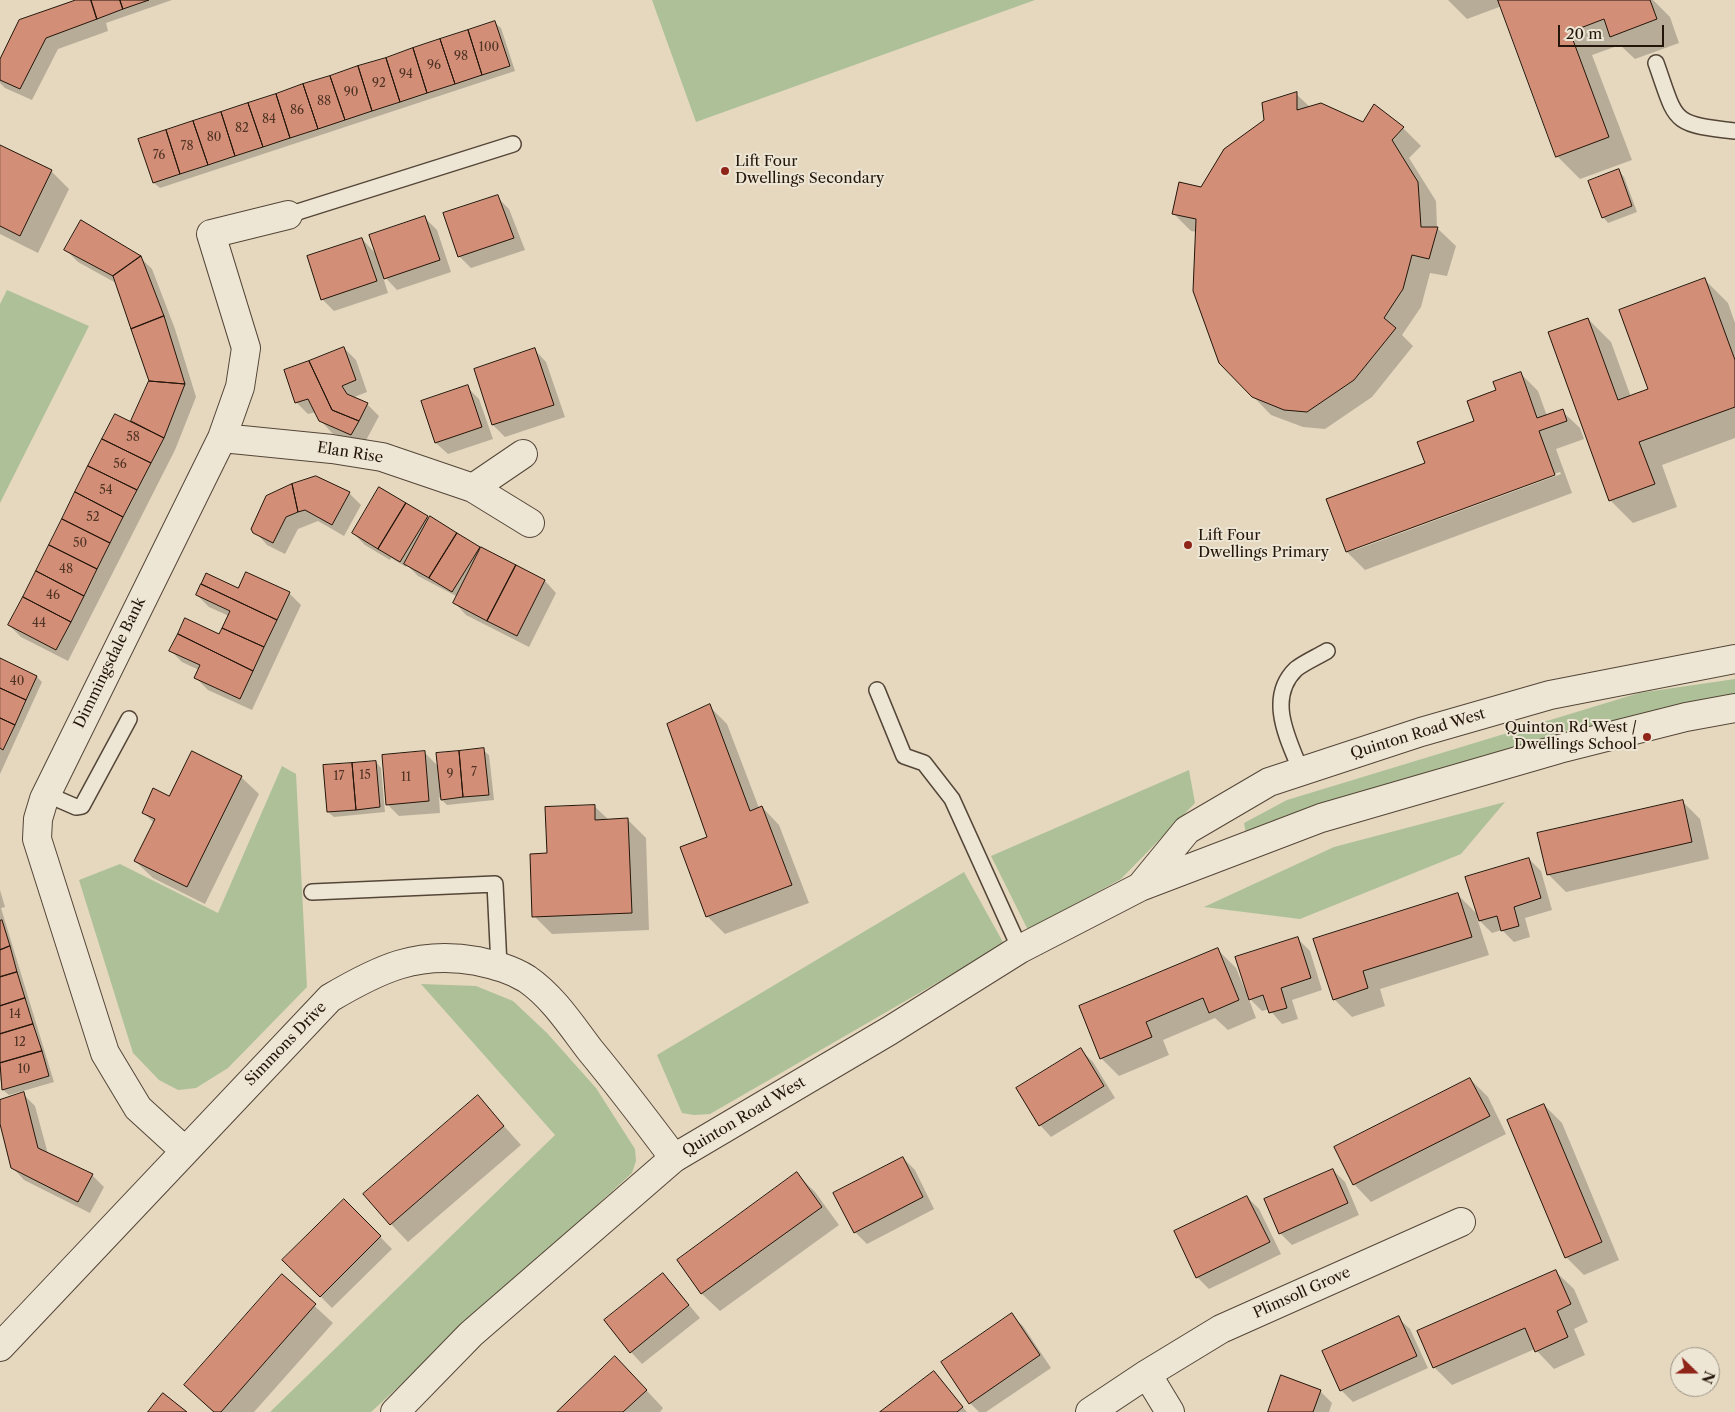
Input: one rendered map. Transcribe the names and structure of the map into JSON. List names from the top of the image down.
{
  "streets": {
    "street": [
      "Elan Rise",
      "Dimmingsdale Bank",
      "Quinton Road West",
      "Simmons Drive",
      "Plimsoll Grove"
    ]
  },
  "crossings": [
    ["Elan Rise", "Dimmingsdale Bank"],
    ["Dimmingsdale Bank", "Simmons Drive"],
    ["Quinton Road West", "Simmons Drive"]
  ],
  "places": ["Lift Four Dwellings Secondary", "Lift Four Dwellings Primary", "Quinton Rd West / Dwellings School"],
  "house_numbers": [
    "100",
    "98",
    "96",
    "94",
    "92",
    "90",
    "88",
    "86",
    "84",
    "82",
    "80",
    "78",
    "76",
    "58",
    "56",
    "54",
    "52",
    "50",
    "48",
    "46",
    "44",
    "40",
    "7",
    "9",
    "15",
    "17",
    "11",
    "14",
    "12",
    "10"
  ],
  "scale_bar": "20 m",
  "north": "right"
}
